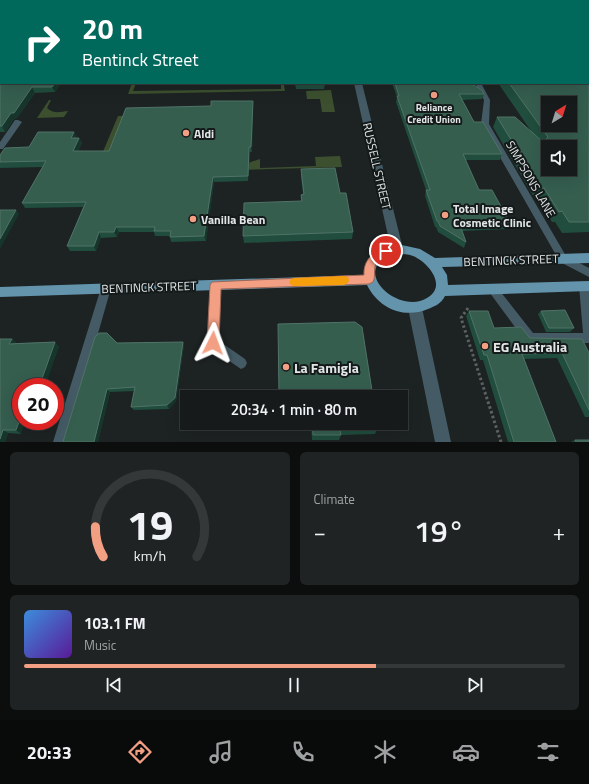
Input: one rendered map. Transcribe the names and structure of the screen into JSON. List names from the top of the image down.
{
  "streets": {
    "main road": ["BENTINCK STREET"],
    "street": ["RUSSELL STREET"],
    "lane": ["SIMPSONS LANE"]
  },
  "crossings": [
    ["RUSSELL STREET", "BENTINCK STREET"],
    ["SIMPSONS LANE", "BENTINCK STREET"]
  ],
  "places": [
    "Reliance Credit Union",
    "Aldi",
    "Total Image Cosmetic Clinic",
    "Vanilla Bean",
    "EG Australia",
    "La Famigla"
  ],
  "north": "top right",
  "page": {
    "turn": ["20 m", "Bentinck Street"],
    "limit": "20",
    "trip": "20:34 · 1 min · 80 m",
    "tile": "Climate",
    "heat": ["−", "19°", "+"],
    "song": ["103.1 FM", "Music"],
    "tabs": "20:33",
    "gauge": ["19", "km/h"]
  }
}
